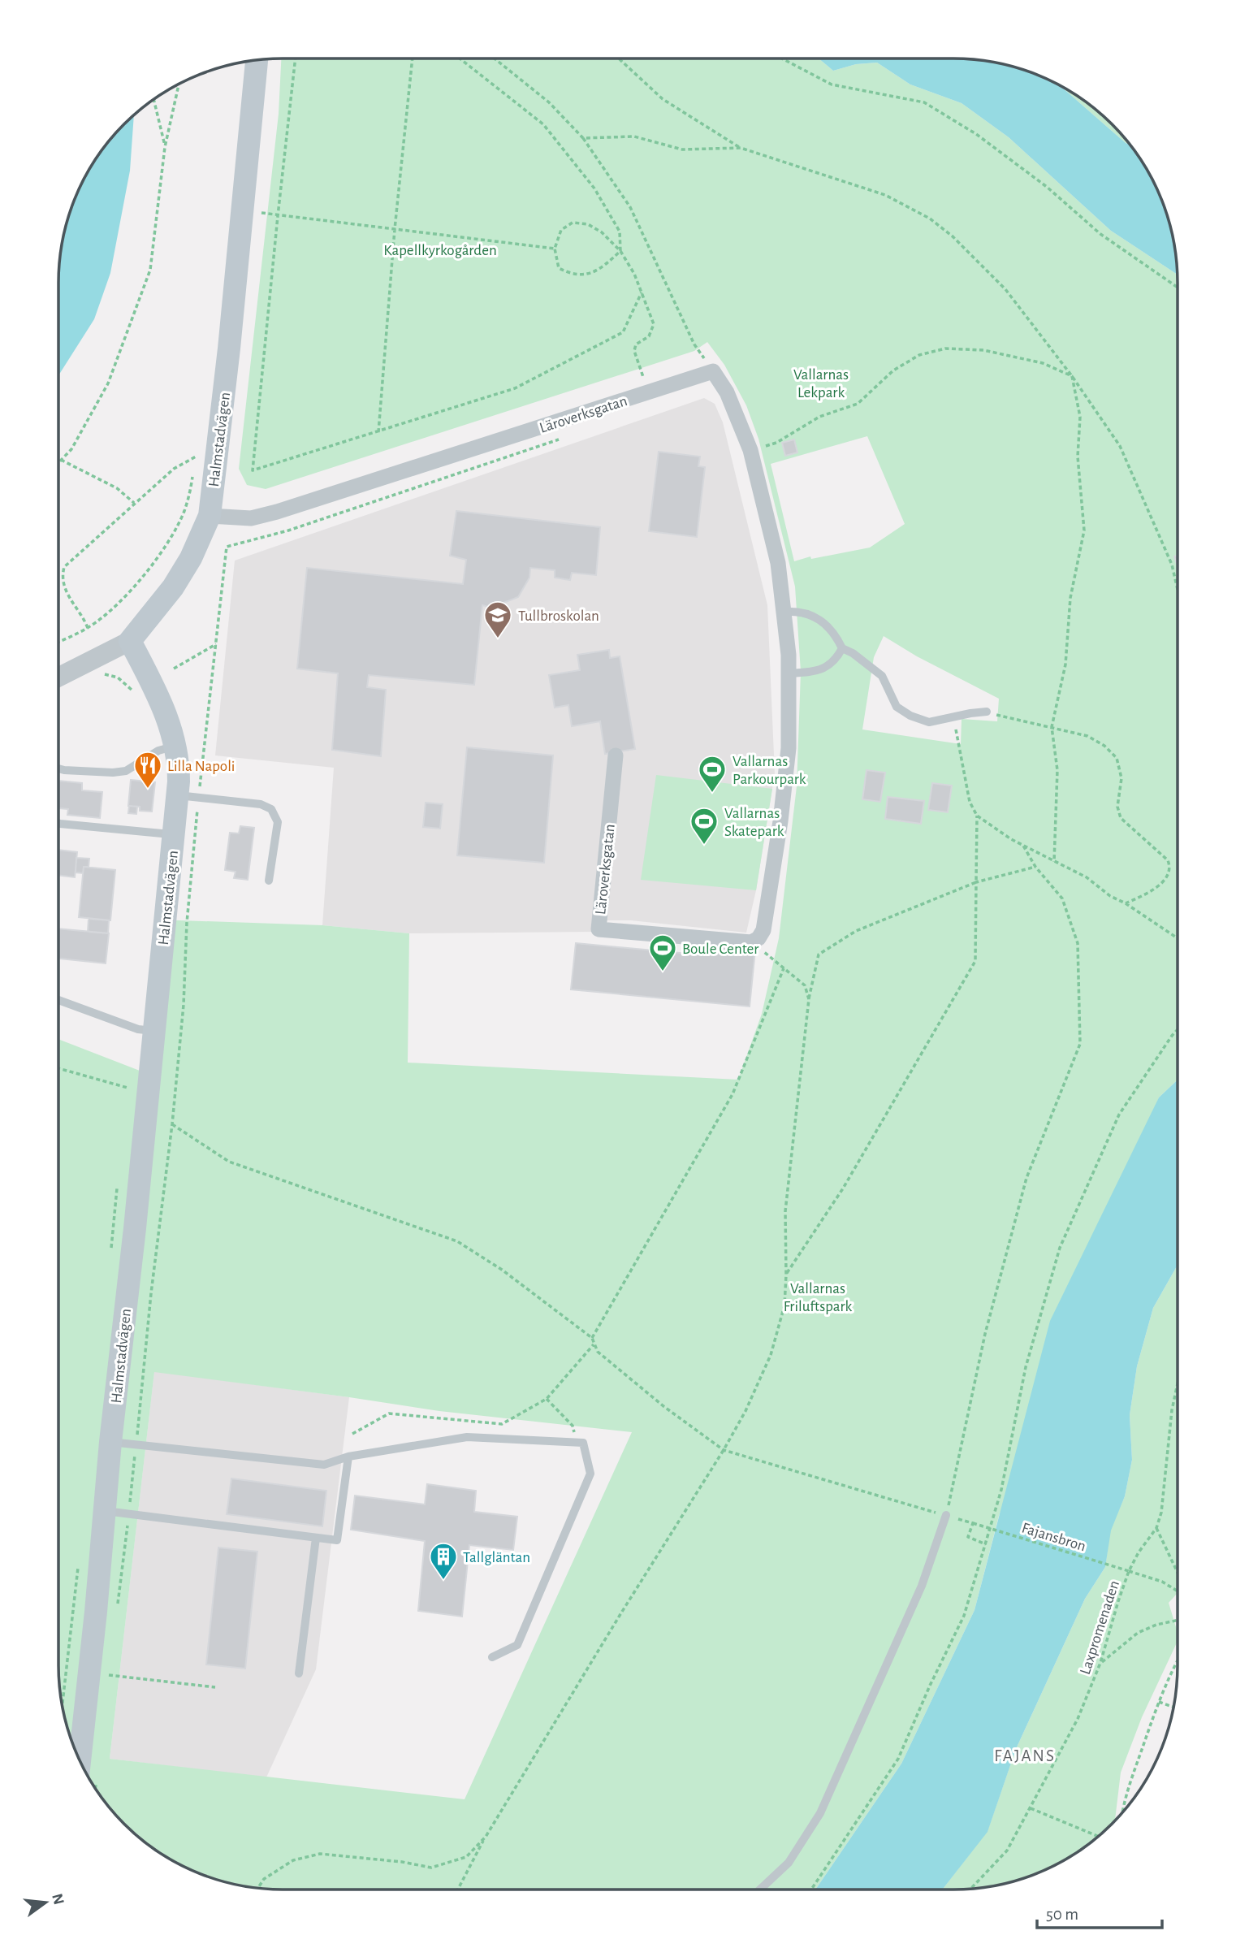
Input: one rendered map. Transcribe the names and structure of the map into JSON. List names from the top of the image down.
{
  "streets": {
    "main road": ["Halmstadvägen"],
    "street": ["Läroverksgatan"],
    "path": ["Fajansbron", "Laxpromenaden"]
  },
  "crossings": [
    ["Läroverksgatan", "Halmstadvägen"],
    ["Fajansbron", "Laxpromenaden"]
  ],
  "districts": ["FAJANS"],
  "parks": ["Kapellkyrkogården", "Vallarnas Lekpark", "Vallarnas Friluftspark"],
  "places": {
    "school or university": ["Tullbroskolan"],
    "restaurant": ["Lilla Napoli"],
    "sports": ["Vallarnas Parkourpark", "Vallarnas Skatepark", "Boule Center"],
    "building": ["Tallgläntan"]
  },
  "scale_bar": "50 m",
  "north": "right"
}
